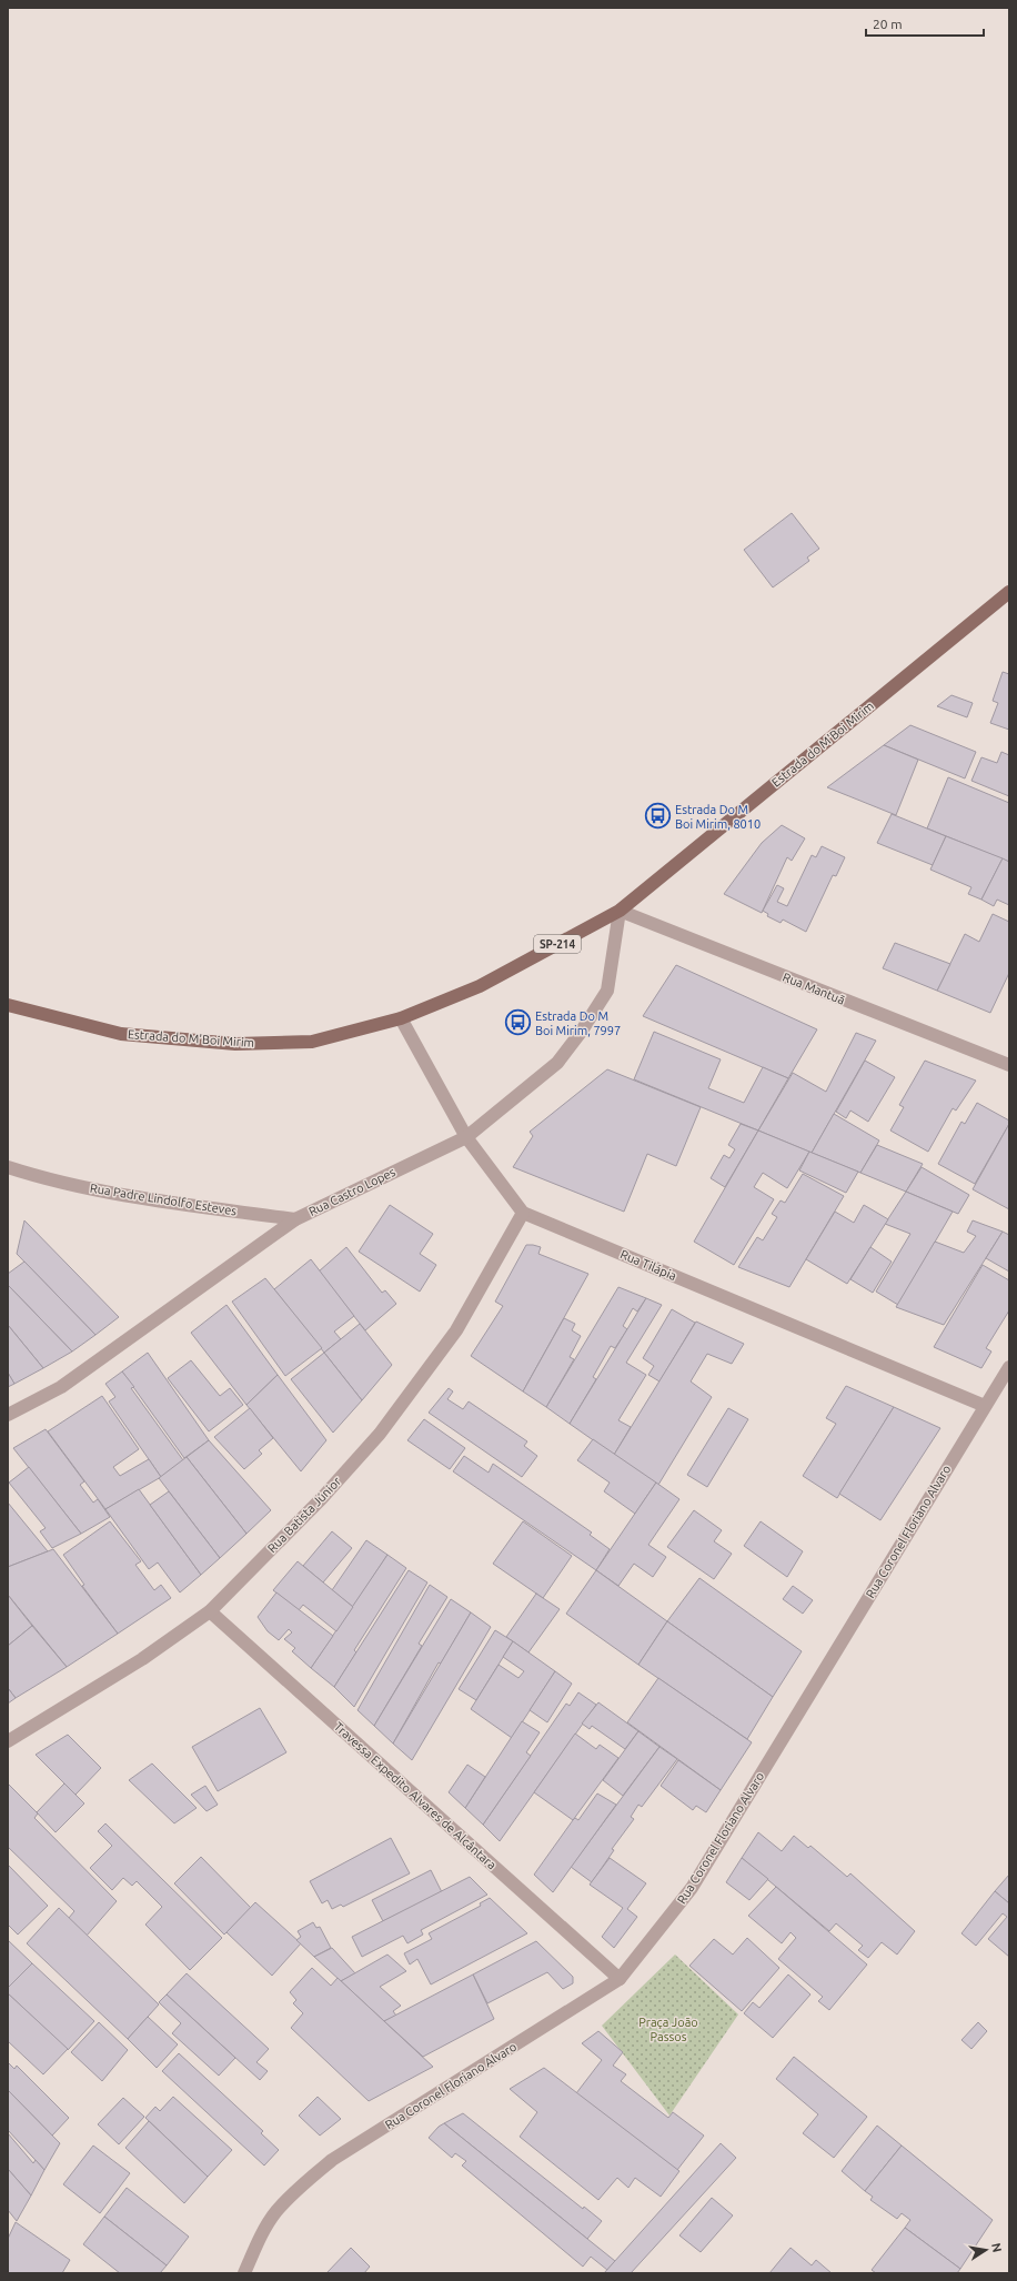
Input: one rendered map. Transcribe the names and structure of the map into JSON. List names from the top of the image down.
{
  "streets": {
    "main road": ["Estrada do M'Boi Mirim", "SP-214"],
    "street": [
      "Rua Mantuã",
      "Rua Castro Lopes",
      "Rua Padre Lindolfo Esteves",
      "Rua Tilápia",
      "Rua Batista Júnior",
      "Rua Coronel Floriano Alvaro",
      "Travessa Expedito Alvares de Alcântara"
    ]
  },
  "crossings": [
    ["Estrada do M'Boi Mirim", "Rua Mantuã"],
    ["Estrada do M'Boi Mirim", "Rua Castro Lopes"],
    ["Rua Mantuã", "Rua Castro Lopes"],
    ["Rua Castro Lopes", "Rua Padre Lindolfo Esteves"],
    ["Rua Tilápia", "Rua Batista Júnior"],
    ["Rua Tilápia", "Rua Coronel Floriano Alvaro"],
    ["Rua Batista Júnior", "Travessa Expedito Alvares de Alcântara"],
    ["Rua Coronel Floriano Alvaro", "Travessa Expedito Alvares de Alcântara"]
  ],
  "parks": ["Praça João Passos"],
  "places": {
    "bus stop": ["Estrada Do M Boi Mirim, 8010", "Estrada Do M Boi Mirim, 7997"]
  },
  "scale_bar": "20 m",
  "north": "right"
}
